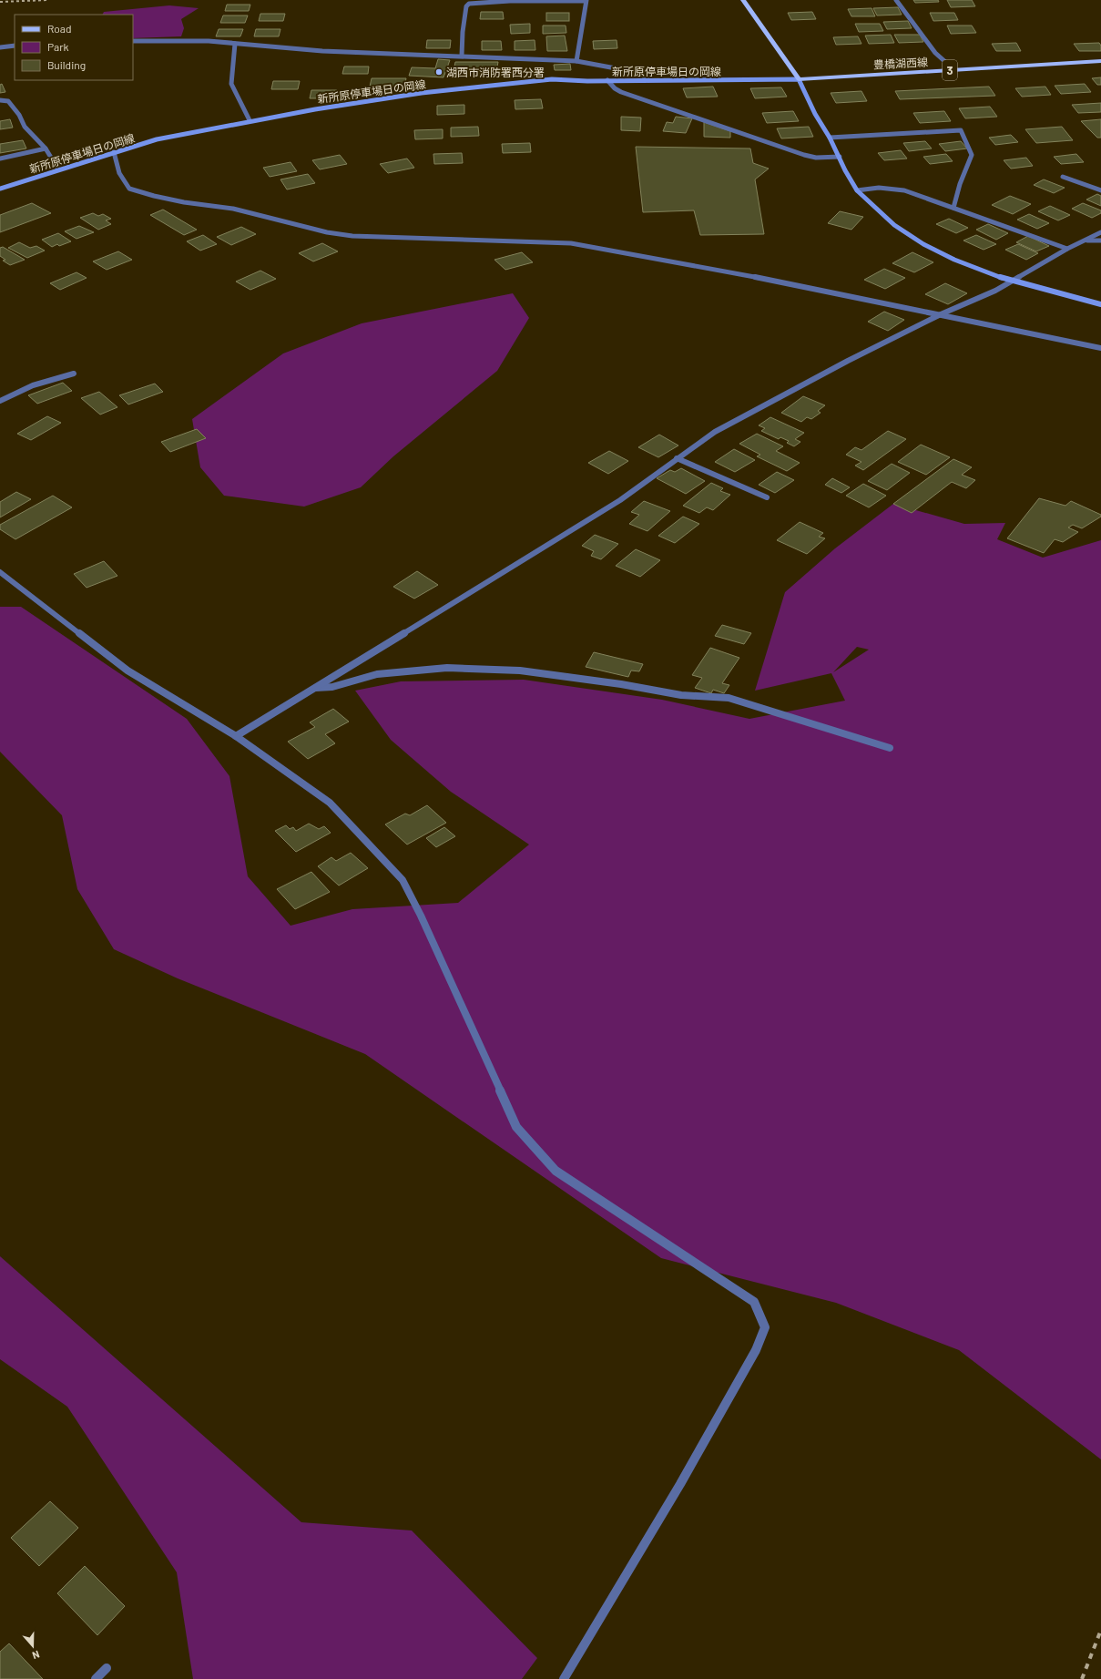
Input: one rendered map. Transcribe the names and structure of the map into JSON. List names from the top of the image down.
{
  "streets": {
    "main road": ["豊橋湖西線", "3", "新所原停車場日の岡線"]
  },
  "crossings": [
    ["豊橋湖西線", "新所原停車場日の岡線"]
  ],
  "places": ["湖西市消防署西分署"],
  "legend": ["Road", "Park", "Building"],
  "north": "bottom"
}
